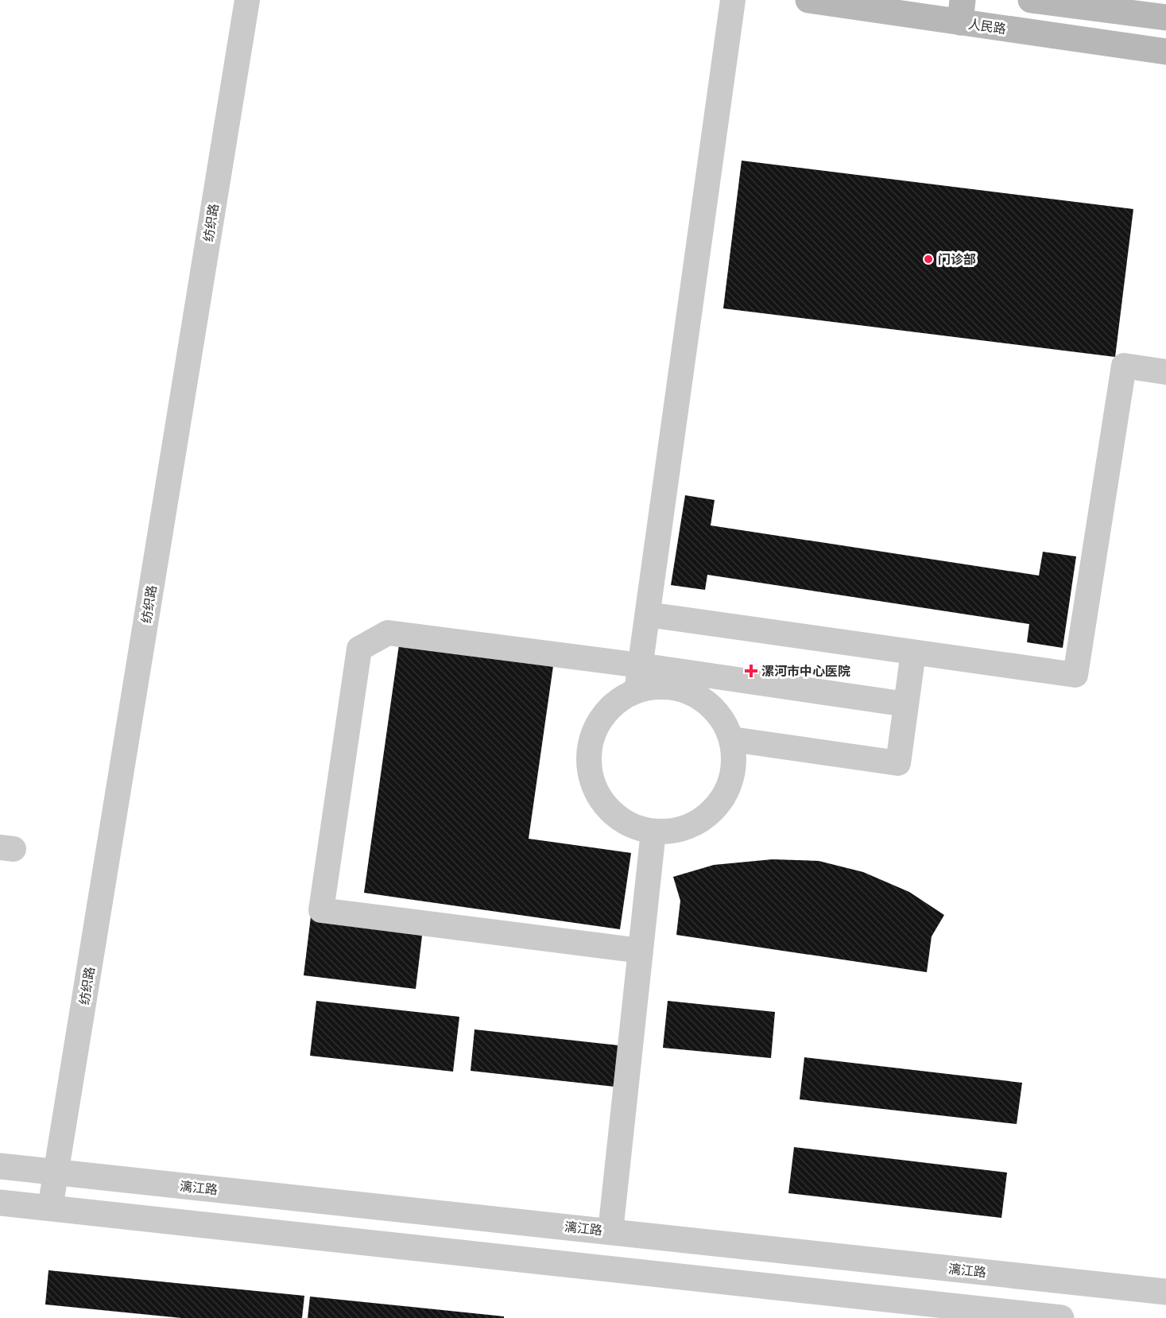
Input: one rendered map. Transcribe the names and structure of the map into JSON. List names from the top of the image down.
{
  "streets": {
    "main road": ["人民路"],
    "street": ["纺织路", "漓江路"]
  },
  "crossings": [
    ["纺织路", "漓江路"]
  ],
  "places": {
    "other": ["门诊部"],
    "health": ["漯河市中心医院"]
  }
}
